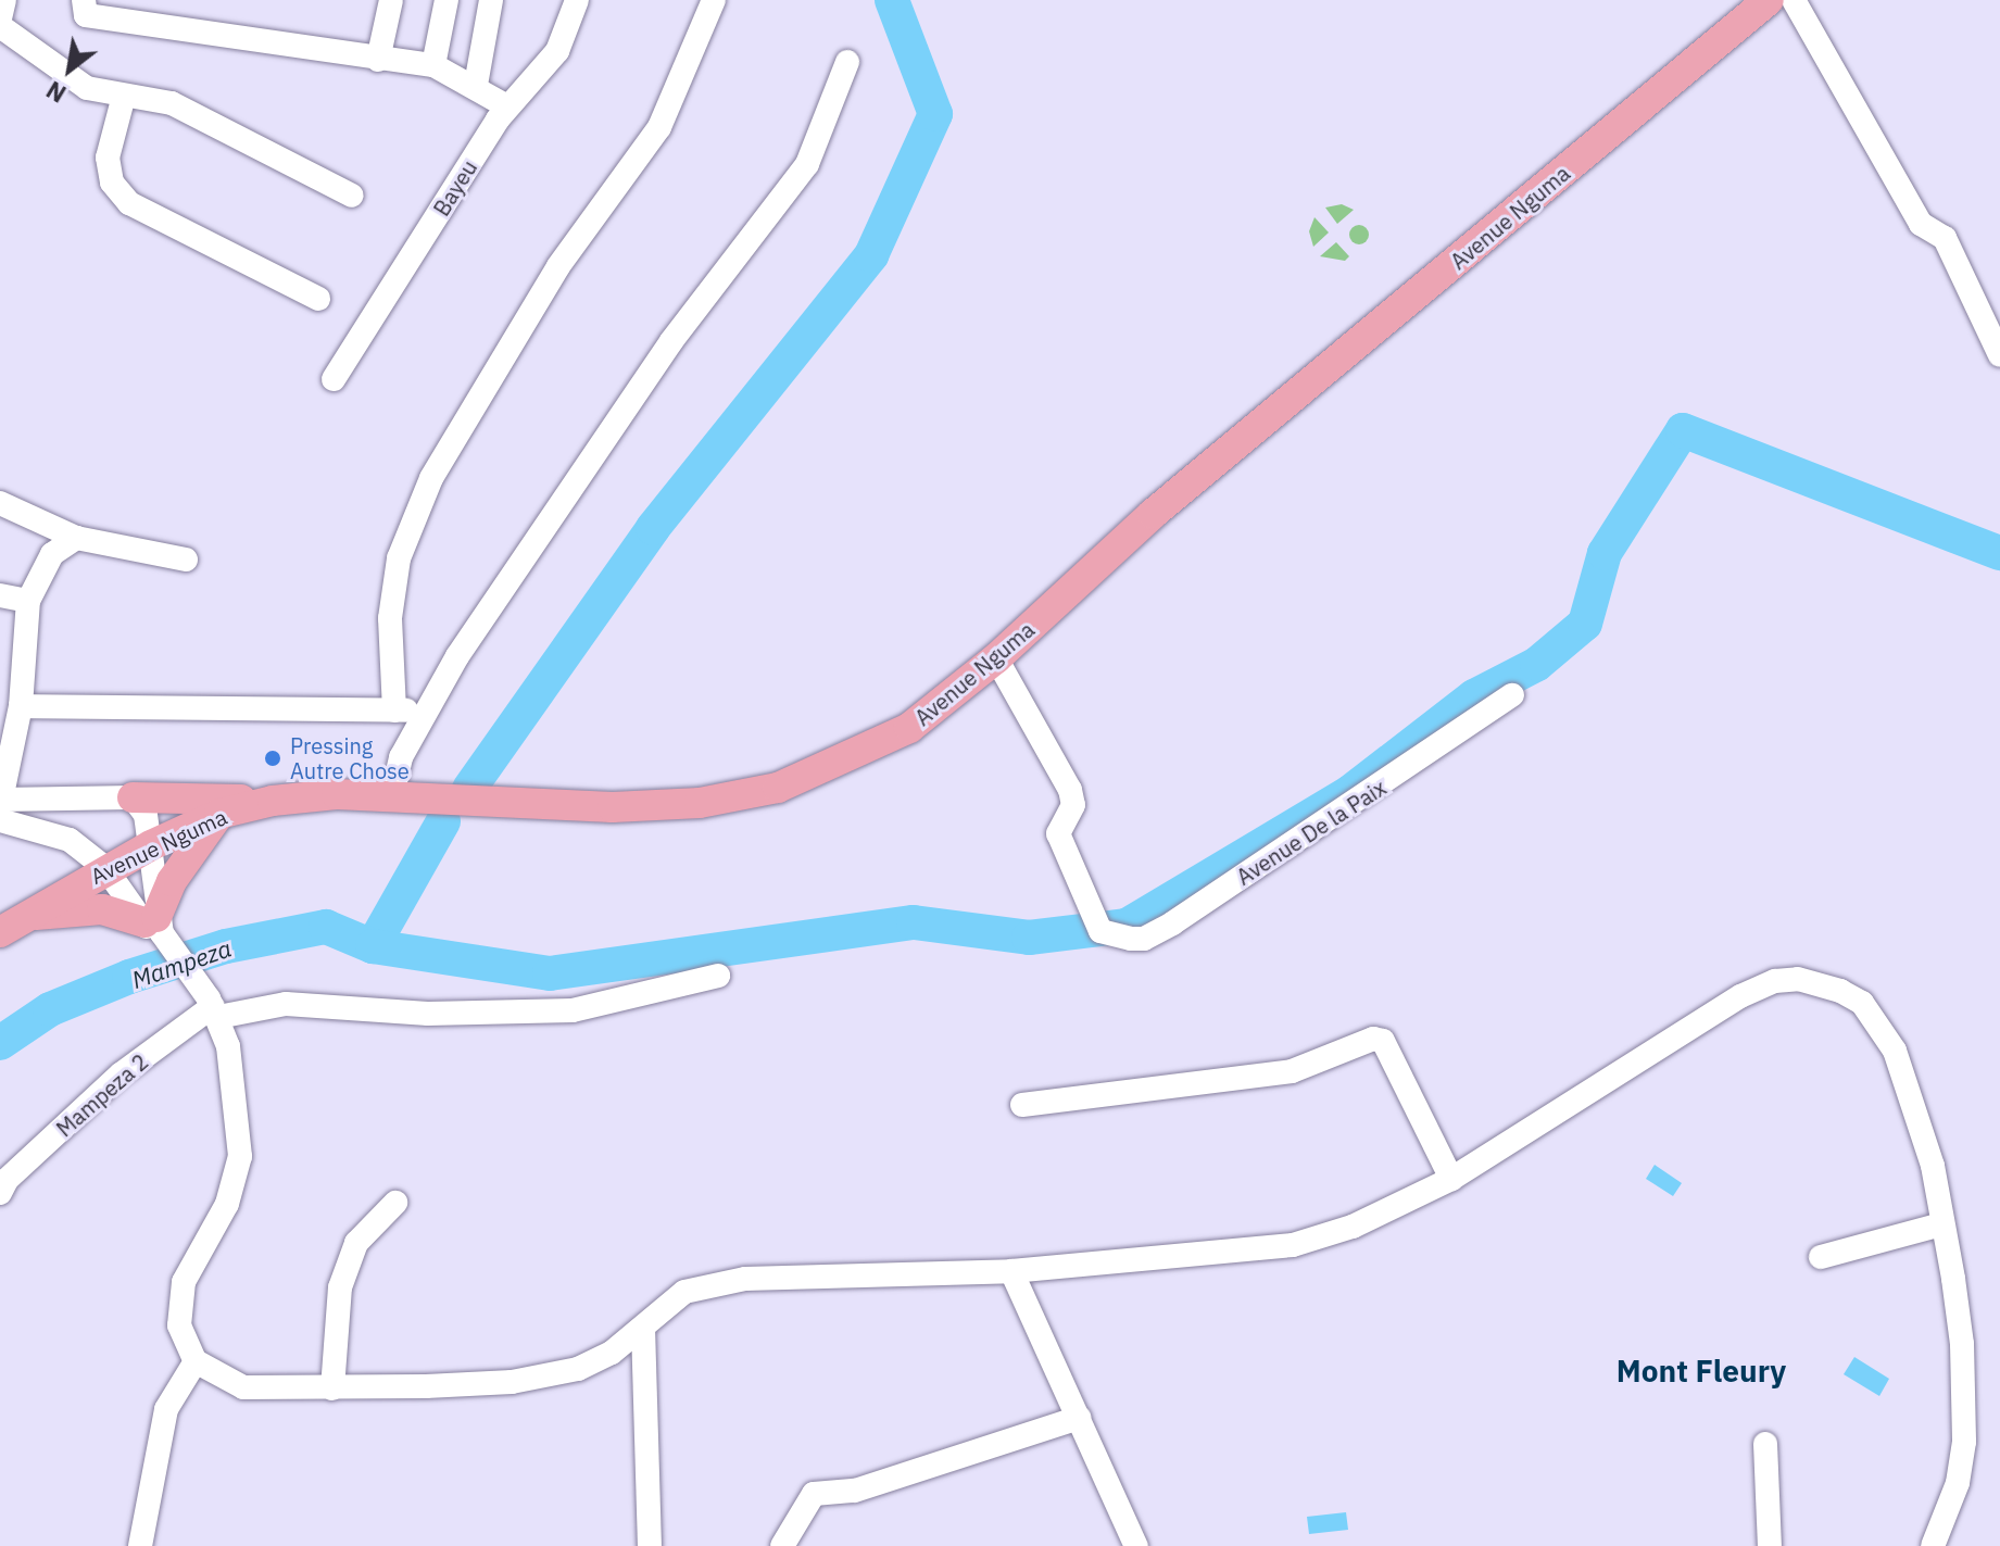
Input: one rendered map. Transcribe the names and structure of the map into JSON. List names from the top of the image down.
{
  "streets": {
    "main road": ["Avenue Nguma"],
    "street": ["Bayeu", "Avenue De la Paix", "Mampeza 2"]
  },
  "crossings": [
    ["Avenue Nguma", "Avenue De la Paix"]
  ],
  "districts": ["Mont Fleury"],
  "water": ["Mampeza"],
  "places": ["Pressing Autre Chose"],
  "north": "bottom left"
}
